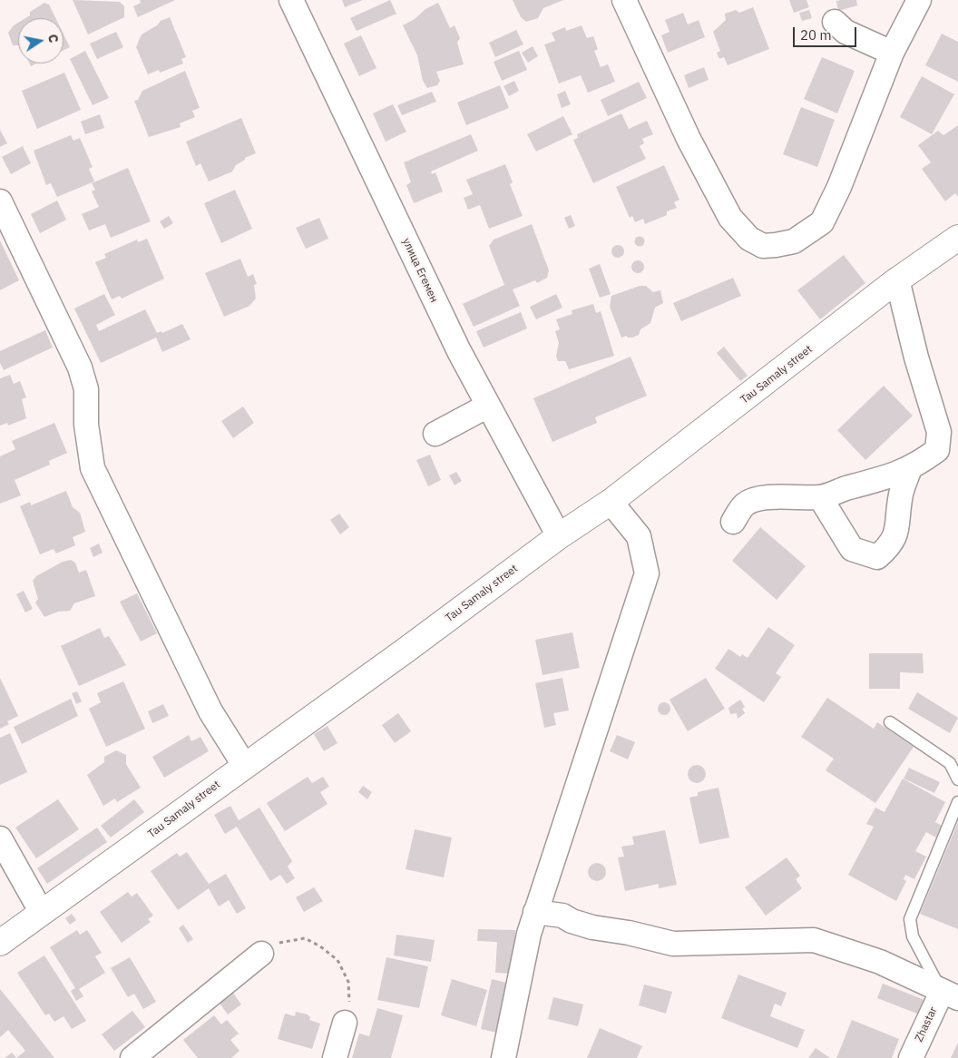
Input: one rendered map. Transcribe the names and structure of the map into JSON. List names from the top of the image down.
{
  "streets": {
    "street": ["улица Егемен", "Tau Samaly street", "Zhastar"]
  },
  "crossings": [
    ["улица Егемен", "Tau Samaly street"]
  ],
  "scale_bar": "20 m",
  "north": "right"
}
